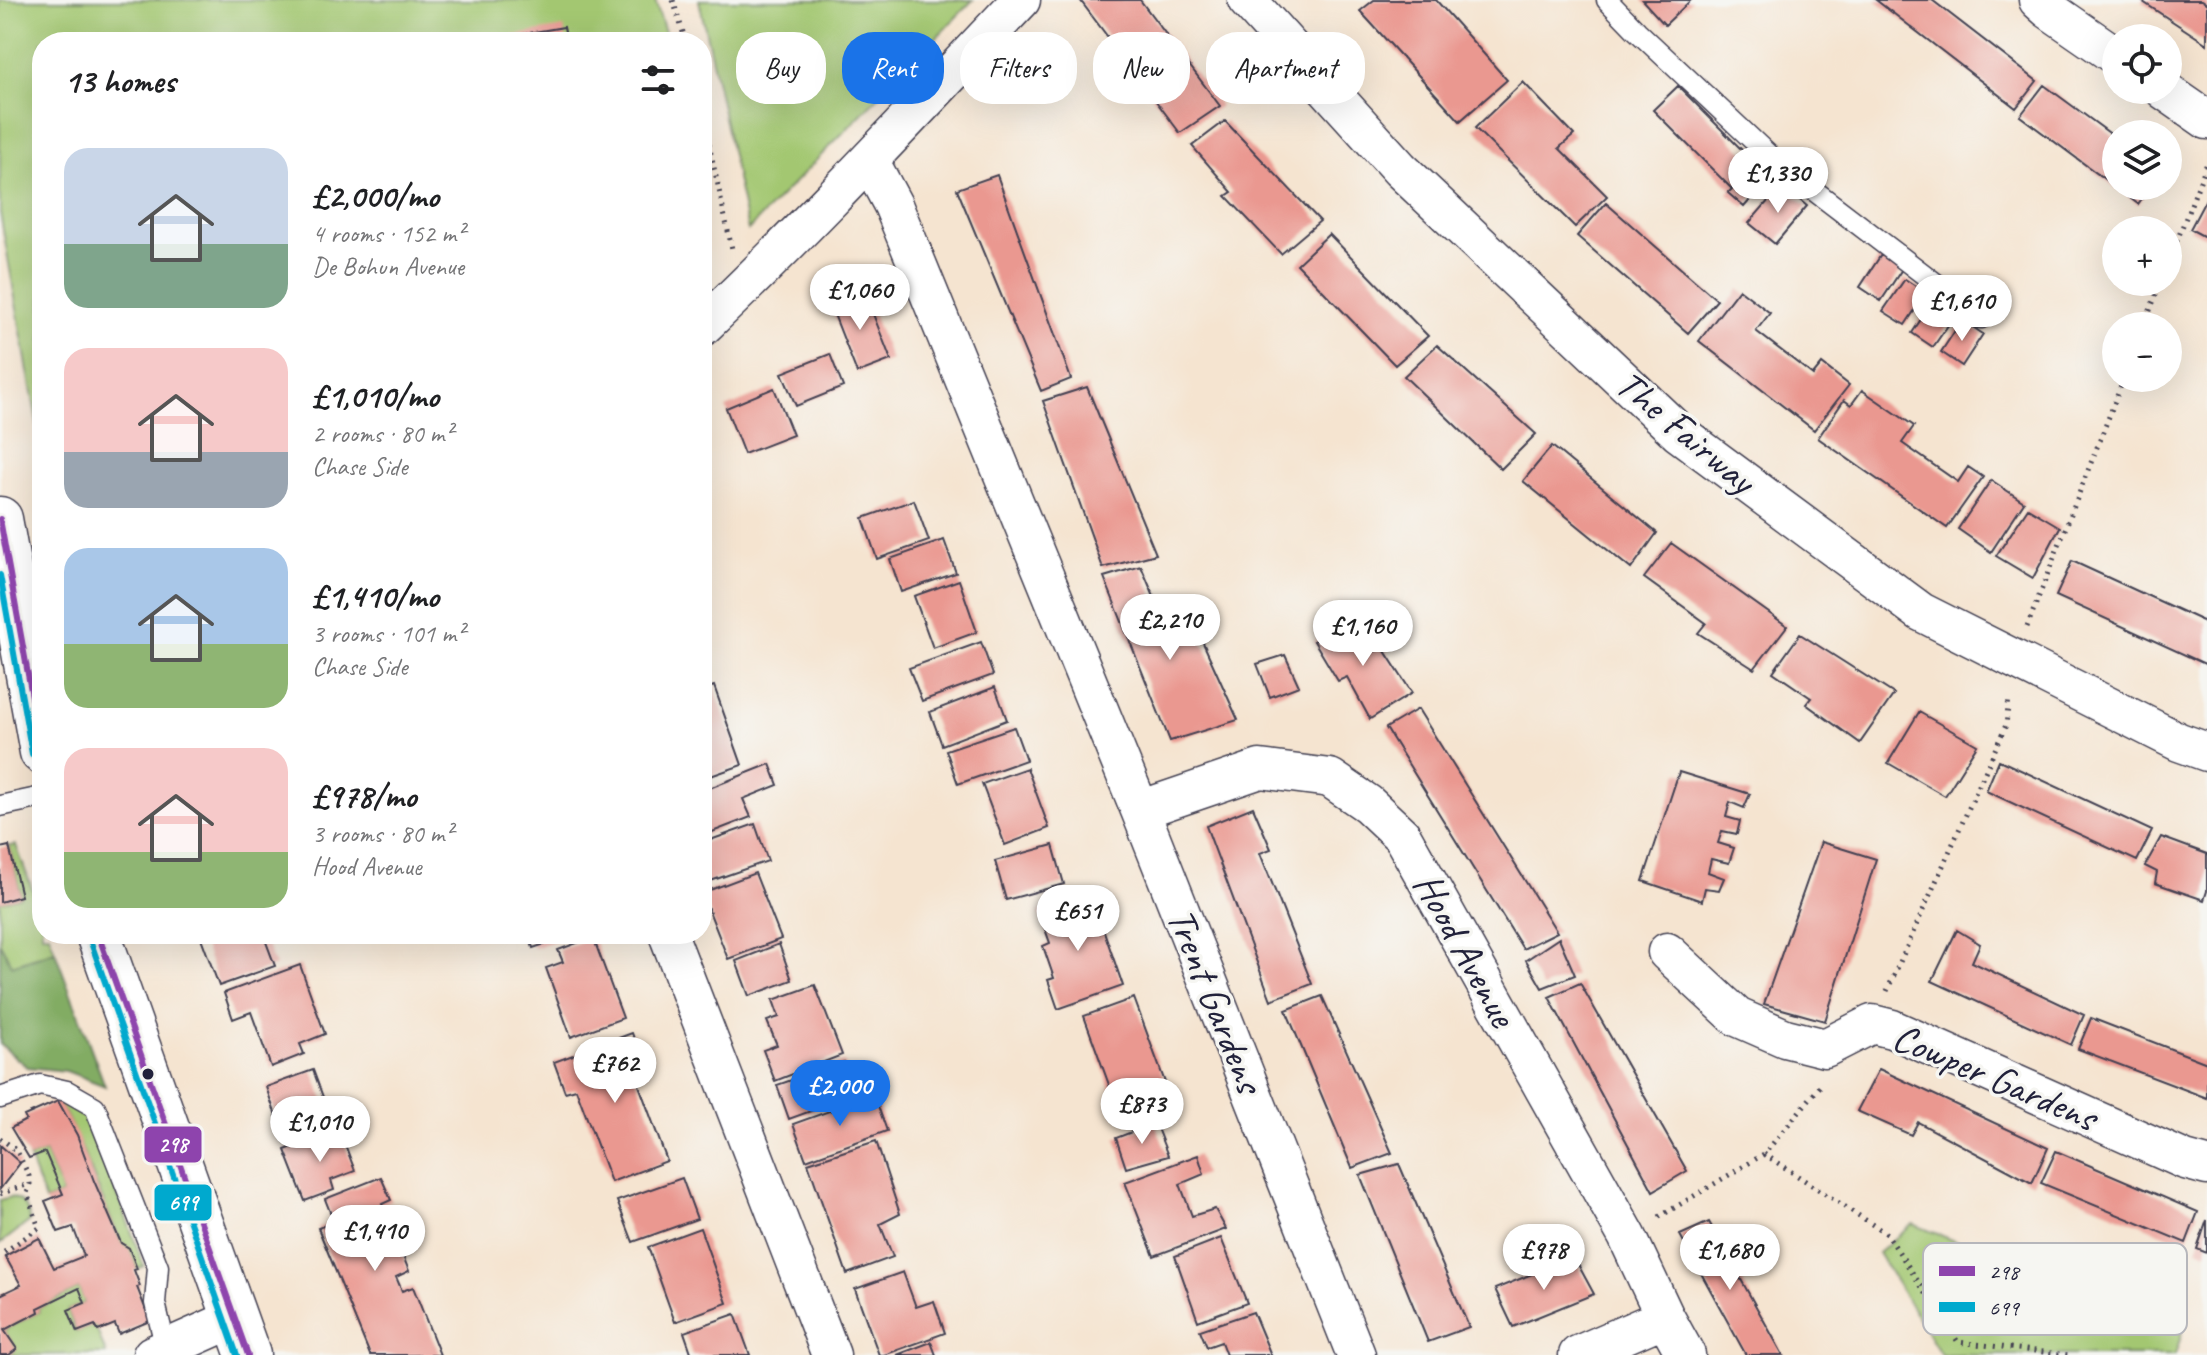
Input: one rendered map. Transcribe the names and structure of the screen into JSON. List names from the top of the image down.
{
  "streets": {
    "street": [
      "The Fairway",
      "Hood Avenue",
      "Trent Gardens",
      "Cowper Gardens"
    ]
  },
  "crossings": [
    ["Hood Avenue", "Trent Gardens"]
  ],
  "lines": ["transit line 298", "transit line 699"],
  "legend": ["298", "699"],
  "page": {
    "map_buttons": ["+", "−"],
    "chip": [
      "Buy",
      "Rent",
      "Filters",
      "New",
      "Apartment"
    ],
    "heading": "13 homes",
    "list": [
      {
        "name": "£2,000/mo",
        "note": "4 rooms · 152 m² · De Bohun Avenue"
      },
      {
        "name": "£1,010/mo",
        "note": "2 rooms · 80 m² · Chase Side"
      },
      {
        "name": "£1,410/mo",
        "note": "3 rooms · 101 m² · Chase Side"
      },
      {
        "name": "£978/mo",
        "note": "3 rooms · 80 m² · Hood Avenue"
      }
    ],
    "price": [
      "£1,330",
      "£1,060",
      "£1,610",
      "£2,210",
      "£1,160",
      "£651",
      "£762",
      "£2,000",
      "£873",
      "£1,010",
      "£1,410",
      "£978",
      "£1,680"
    ]
  }
}
